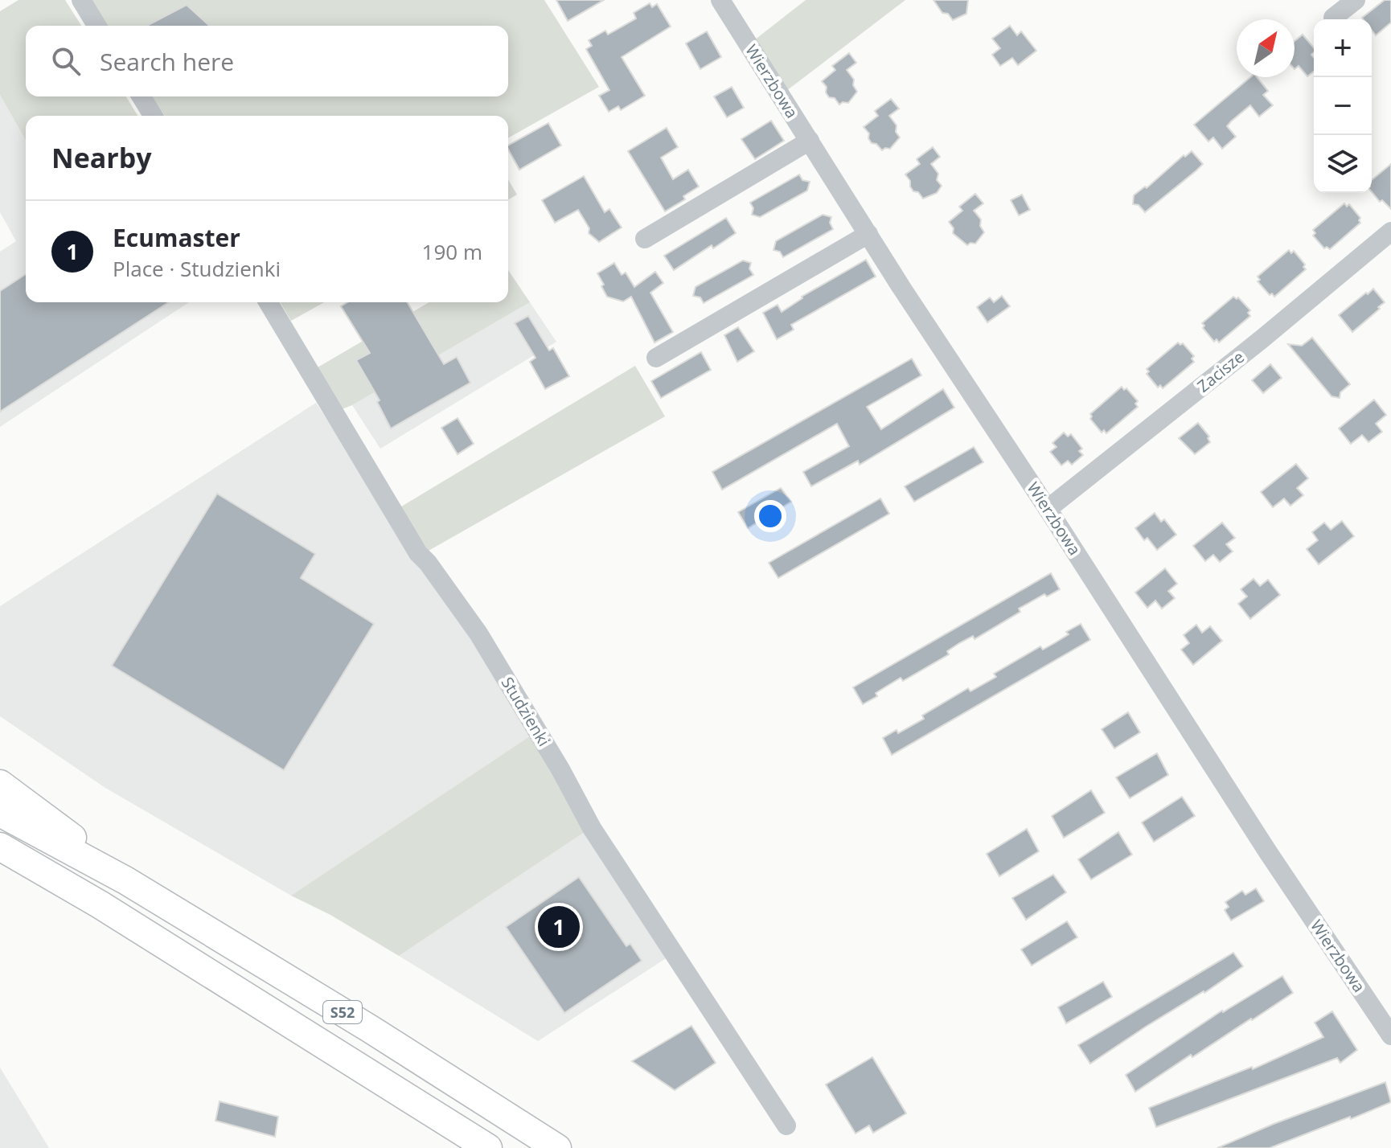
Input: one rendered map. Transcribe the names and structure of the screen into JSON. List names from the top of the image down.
{
  "streets": {
    "highway": ["S52"],
    "street": ["Wierzbowa", "Zacisze", "Studzienki"]
  },
  "crossings": [
    ["Wierzbowa", "Zacisze"]
  ],
  "north": "top right",
  "page": {
    "map_buttons": ["+", "−"],
    "search": "Search here",
    "heading": "Nearby",
    "list": [
      {
        "mark": "1",
        "name": "Ecumaster",
        "note": "Place · Studzienki",
        "value": "190 m"
      }
    ],
    "pins": "1"
  }
}
